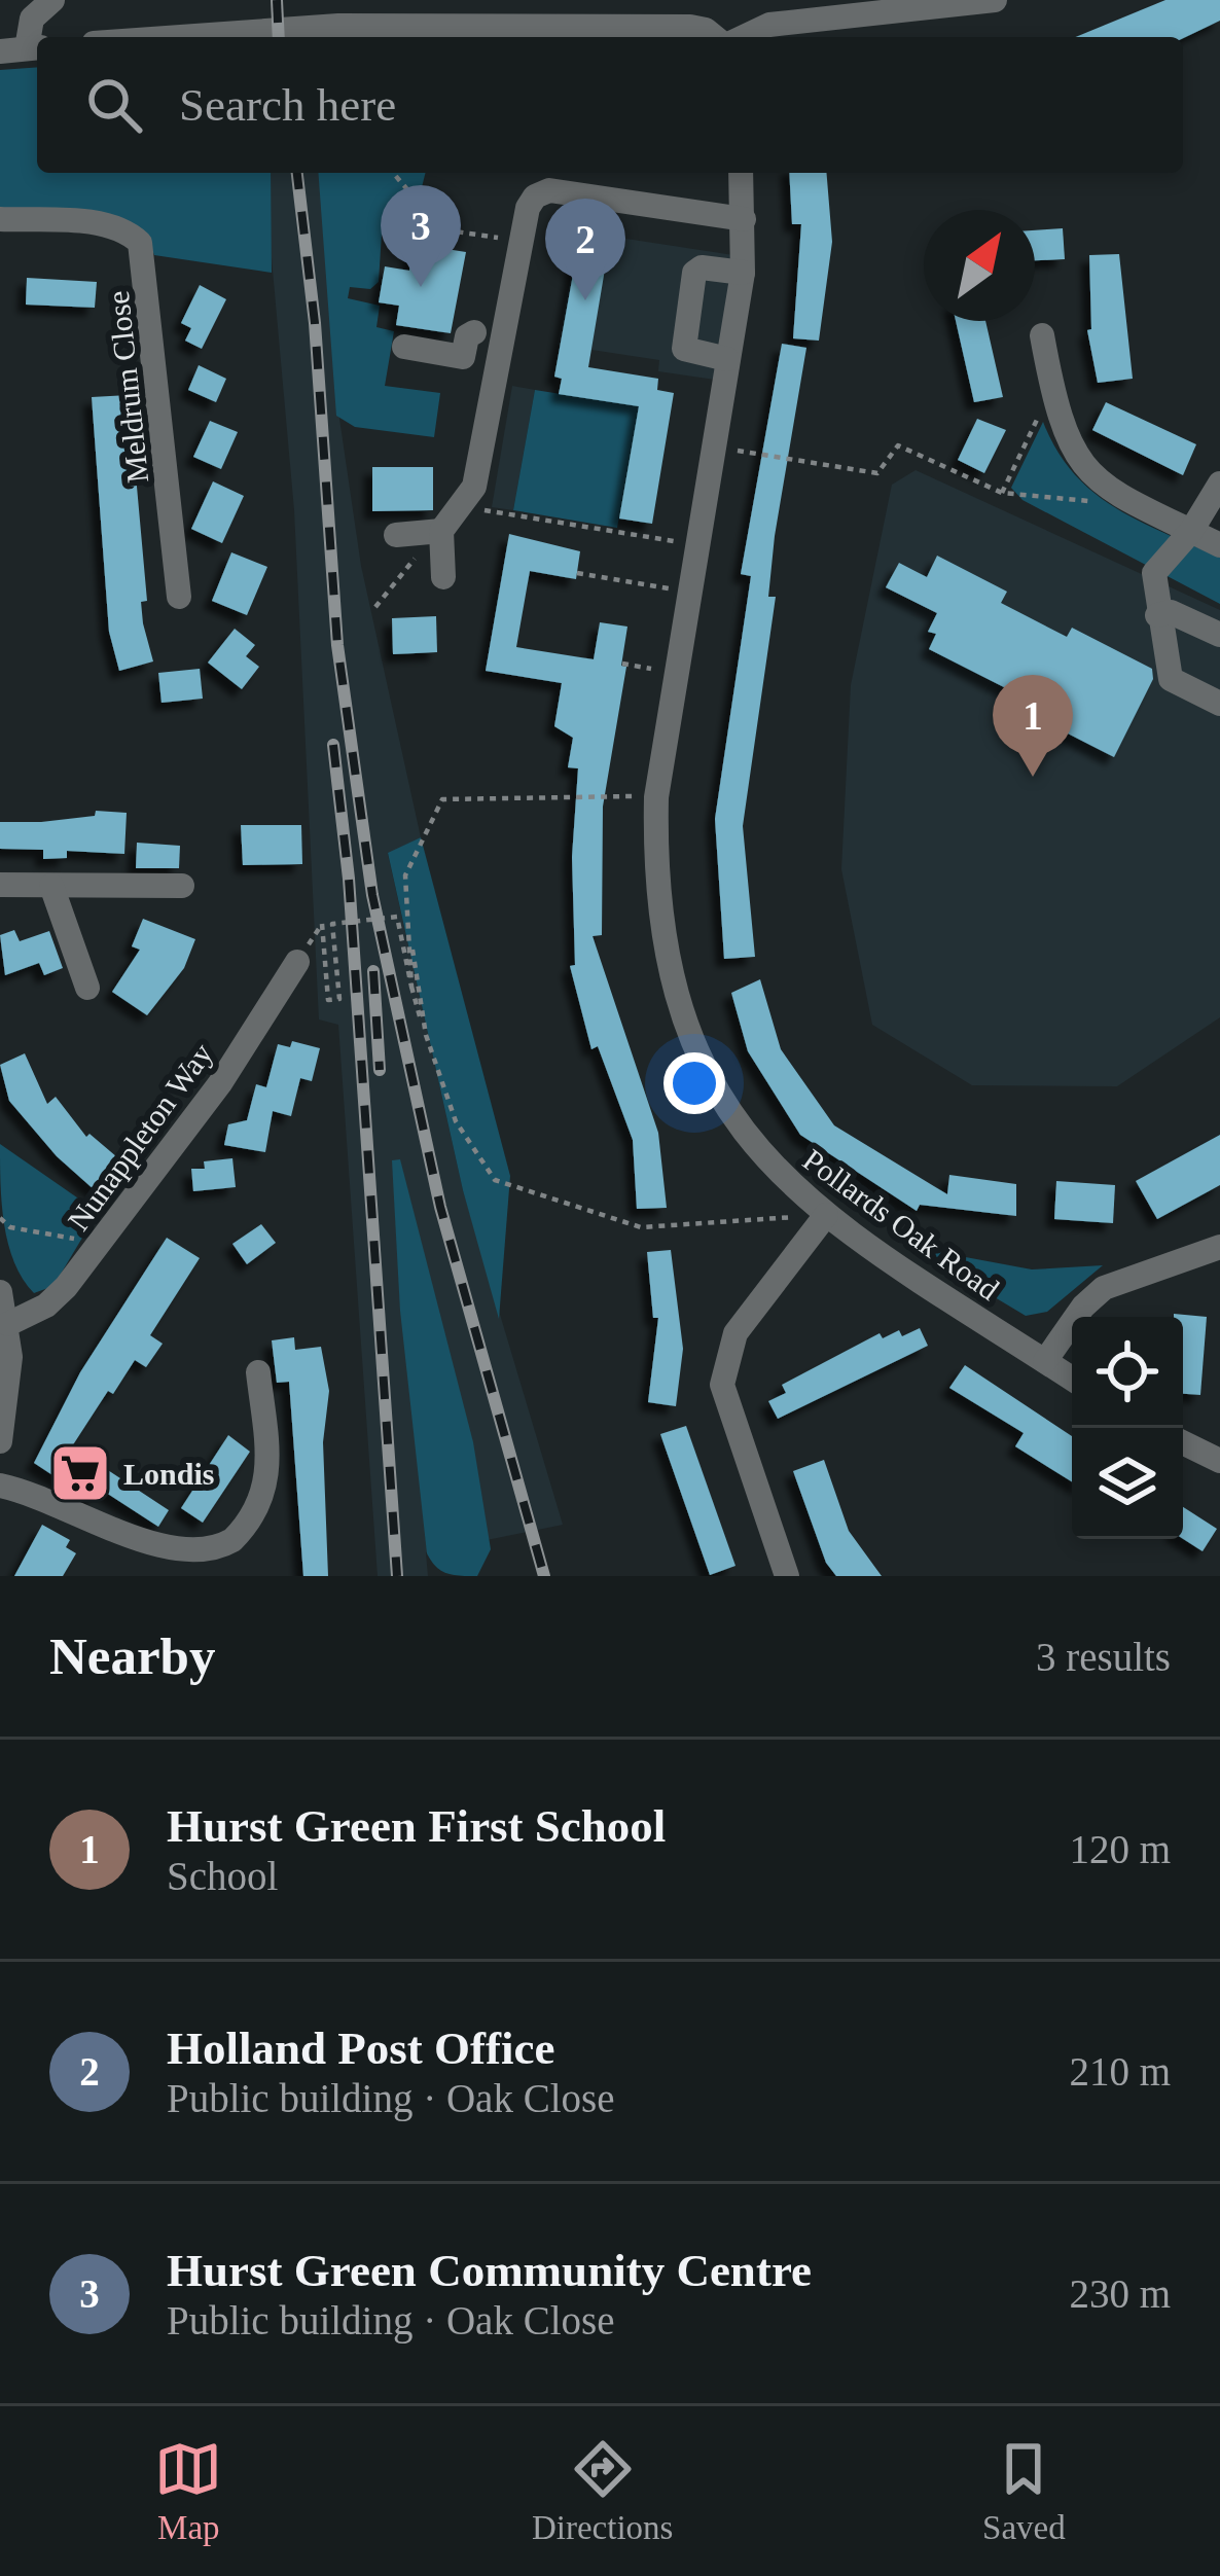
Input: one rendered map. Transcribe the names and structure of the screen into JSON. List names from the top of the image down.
{
  "streets": {
    "street": ["Meldrum Close", "Nunappleton Way", "Pollards Oak Road"]
  },
  "places": {
    "supermarket": ["Londis"]
  },
  "north": "top right",
  "page": {
    "search": "Search here",
    "pins": ["3", "2", "1"],
    "heading": ["Nearby", "3 results"],
    "list": [
      {
        "mark": "1",
        "name": "Hurst Green First School",
        "note": "School",
        "value": "120 m"
      },
      {
        "mark": "2",
        "name": "Holland Post Office",
        "note": "Public building · Oak Close",
        "value": "210 m"
      },
      {
        "mark": "3",
        "name": "Hurst Green Community Centre",
        "note": "Public building · Oak Close",
        "value": "230 m"
      }
    ],
    "nav": ["Map", "Directions", "Saved"]
  }
}
